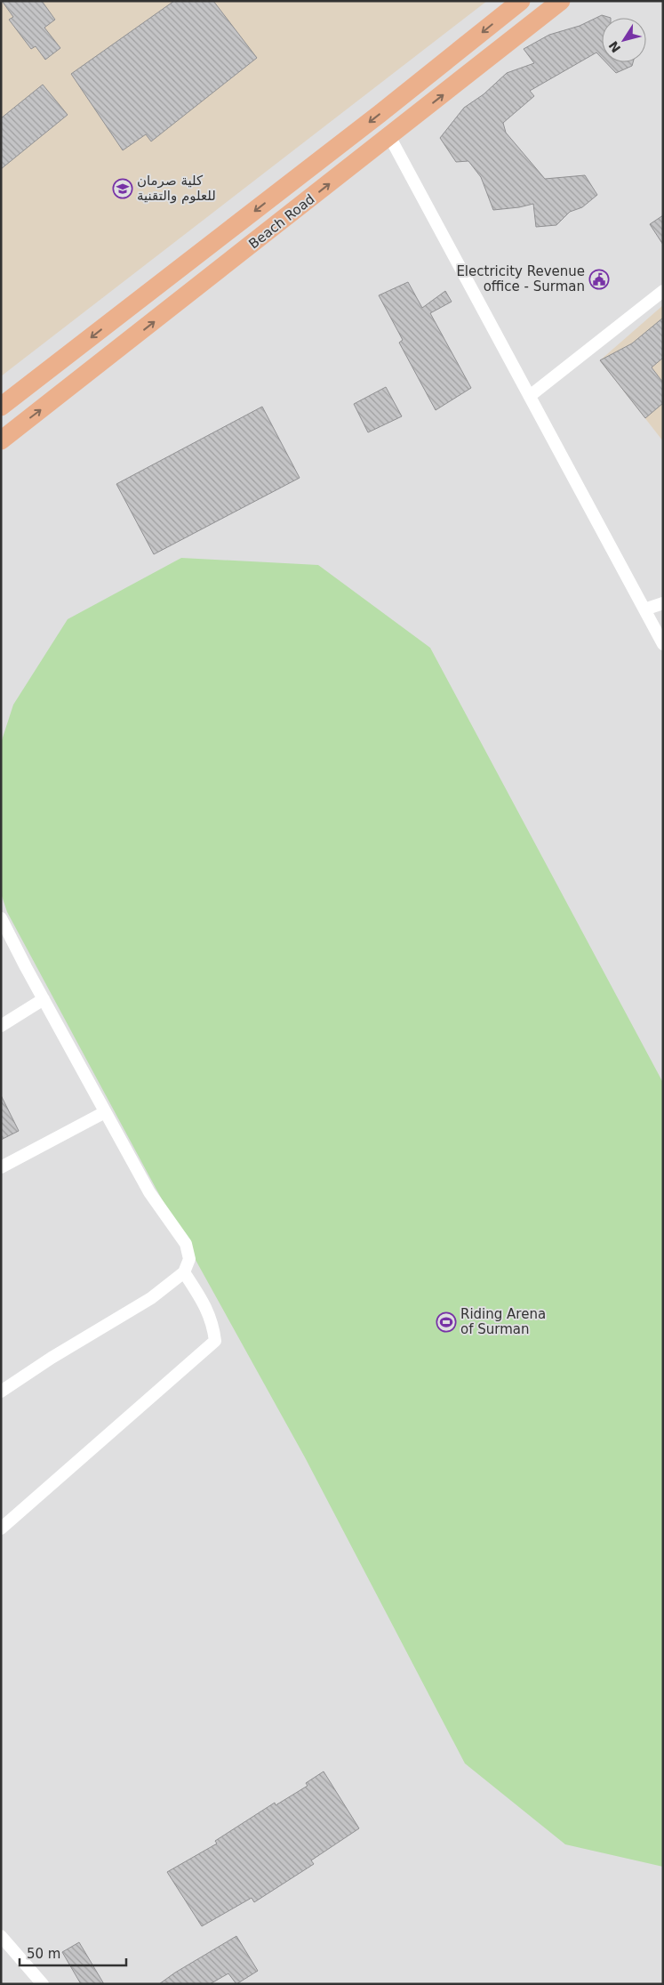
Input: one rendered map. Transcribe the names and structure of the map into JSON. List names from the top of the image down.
{
  "streets": {
    "main road": ["Beach Road"]
  },
  "places": {
    "school or university": ["كلية صرمان للعلوم والتقنية"],
    "public building": ["Electricity Revenue office - Surman"],
    "sports": ["Riding Arena of Surman"]
  },
  "scale_bar": "50 m",
  "north": "bottom left"
}
